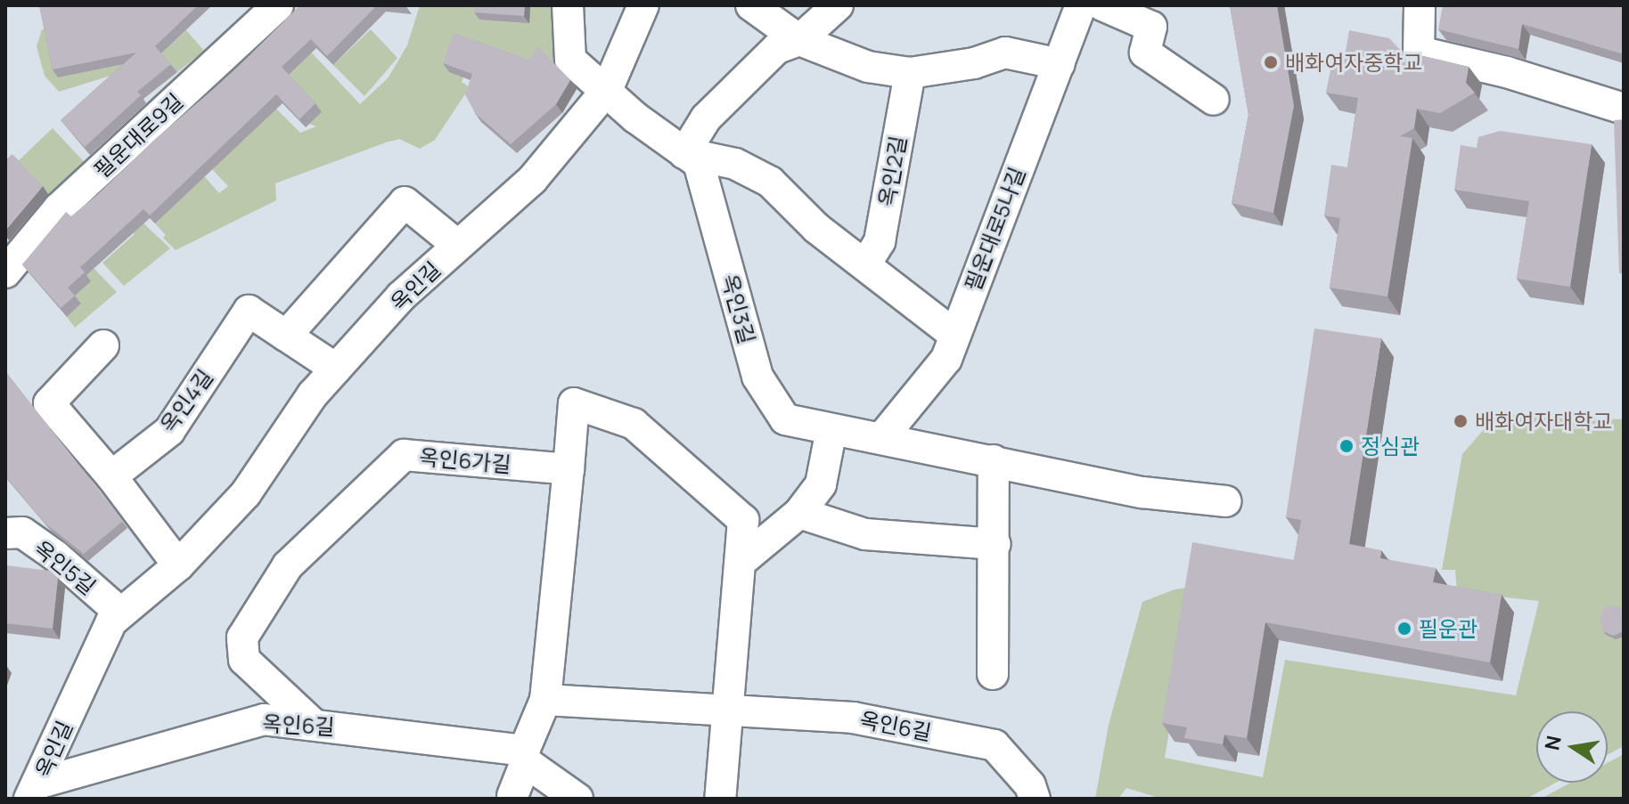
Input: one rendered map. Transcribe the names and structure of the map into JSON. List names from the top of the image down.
{
  "streets": {
    "street": [
      "필운대로9길",
      "옥인2길",
      "필운대로5나길",
      "옥인길",
      "옥인3길",
      "옥인4길",
      "옥인6가길",
      "옥인5길",
      "옥인6길"
    ]
  },
  "crossings": [
    ["옥인2길", "옥인3길"],
    ["필운대로5나길", "옥인3길"],
    ["옥인길", "옥인3길"],
    ["옥인길", "옥인4길"],
    ["옥인길", "옥인5길"],
    ["옥인길", "옥인6길"],
    ["옥인6가길", "옥인6길"]
  ],
  "places": [
    "배화여자중학교",
    "배화여자대학교",
    "정심관",
    "필운관"
  ],
  "north": "left"
}
